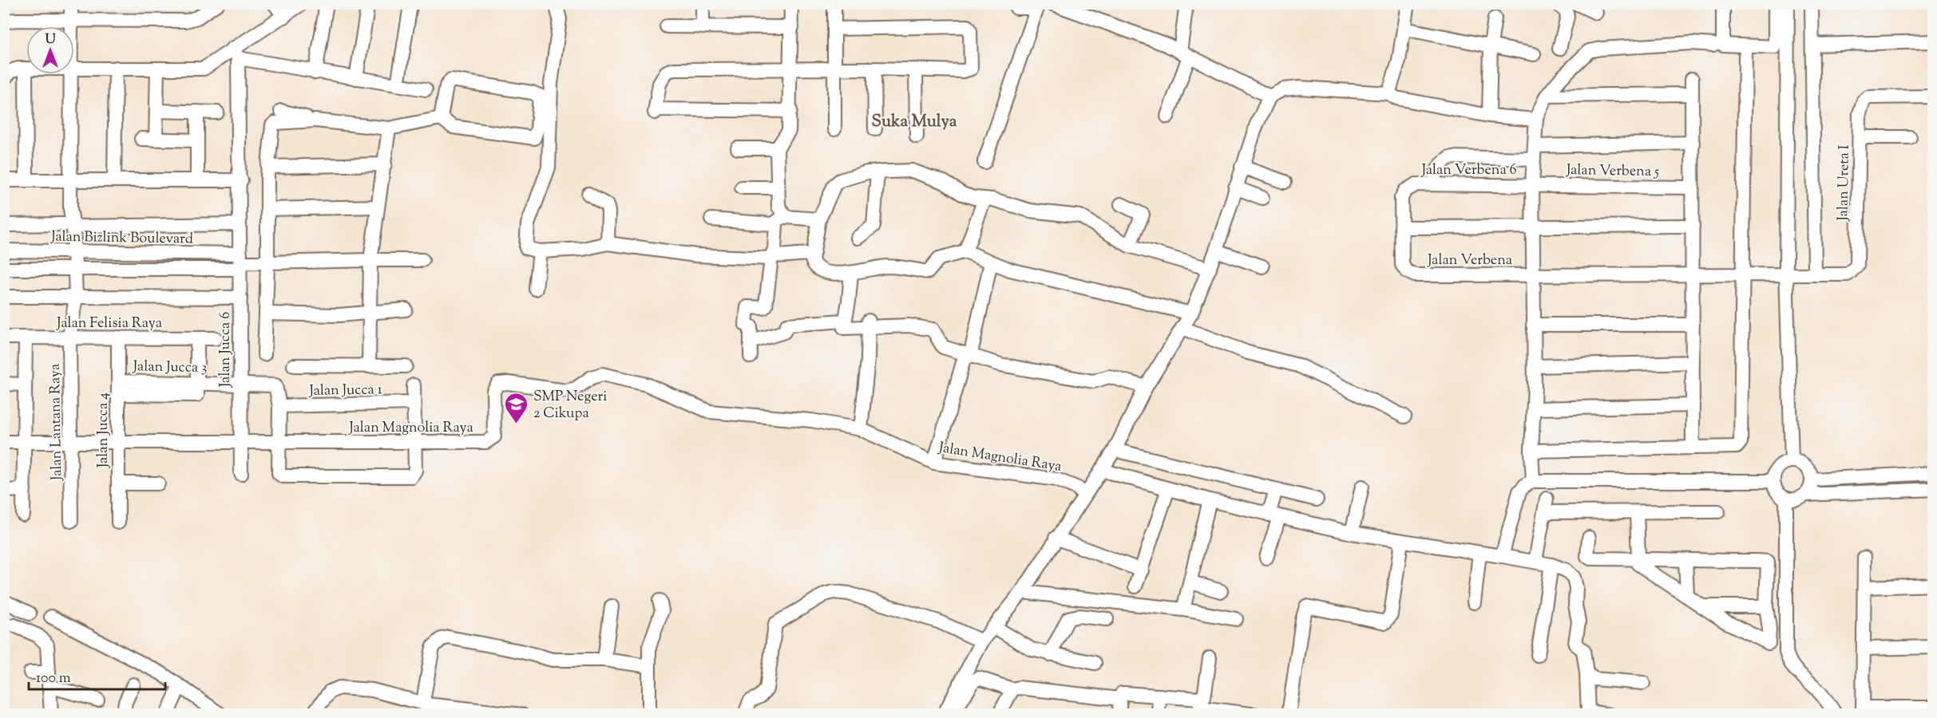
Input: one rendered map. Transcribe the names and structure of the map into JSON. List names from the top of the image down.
{
  "streets": {
    "street": [
      "Jalan Verbena 6",
      "Jalan Verbena 5",
      "Jalan Ureta I",
      "Jalan Bizlink Boulevard",
      "Jalan Verbena",
      "Jalan Felisia Raya",
      "Jalan Jucca 6",
      "Jalan Jucca 3",
      "Jalan Jucca 1",
      "Jalan Lantana Raya",
      "Jalan Magnolia Raya",
      "Jalan Jucca 4"
    ]
  },
  "crossings": [
    ["Jalan Verbena 6", "Jalan Verbena 5"],
    ["Jalan Verbena 6", "Jalan Verbena"],
    ["Jalan Ureta I", "Jalan Verbena"],
    ["Jalan Bizlink Boulevard", "Jalan Jucca 6"],
    ["Jalan Bizlink Boulevard", "Jalan Lantana Raya"],
    ["Jalan Felisia Raya", "Jalan Lantana Raya"],
    ["Jalan Felisia Raya", "Jalan Jucca 4"],
    ["Jalan Jucca 6", "Jalan Jucca 3"],
    ["Jalan Jucca 6", "Jalan Magnolia Raya"],
    ["Jalan Jucca 3", "Jalan Jucca 1"],
    ["Jalan Jucca 3", "Jalan Jucca 4"],
    ["Jalan Lantana Raya", "Jalan Magnolia Raya"],
    ["Jalan Magnolia Raya", "Jalan Jucca 4"]
  ],
  "districts": ["Suka Mulya"],
  "places": {
    "school or university": ["SMP Negeri 2 Cikupa"]
  },
  "scale_bar": "100 m",
  "north": "top"
}
